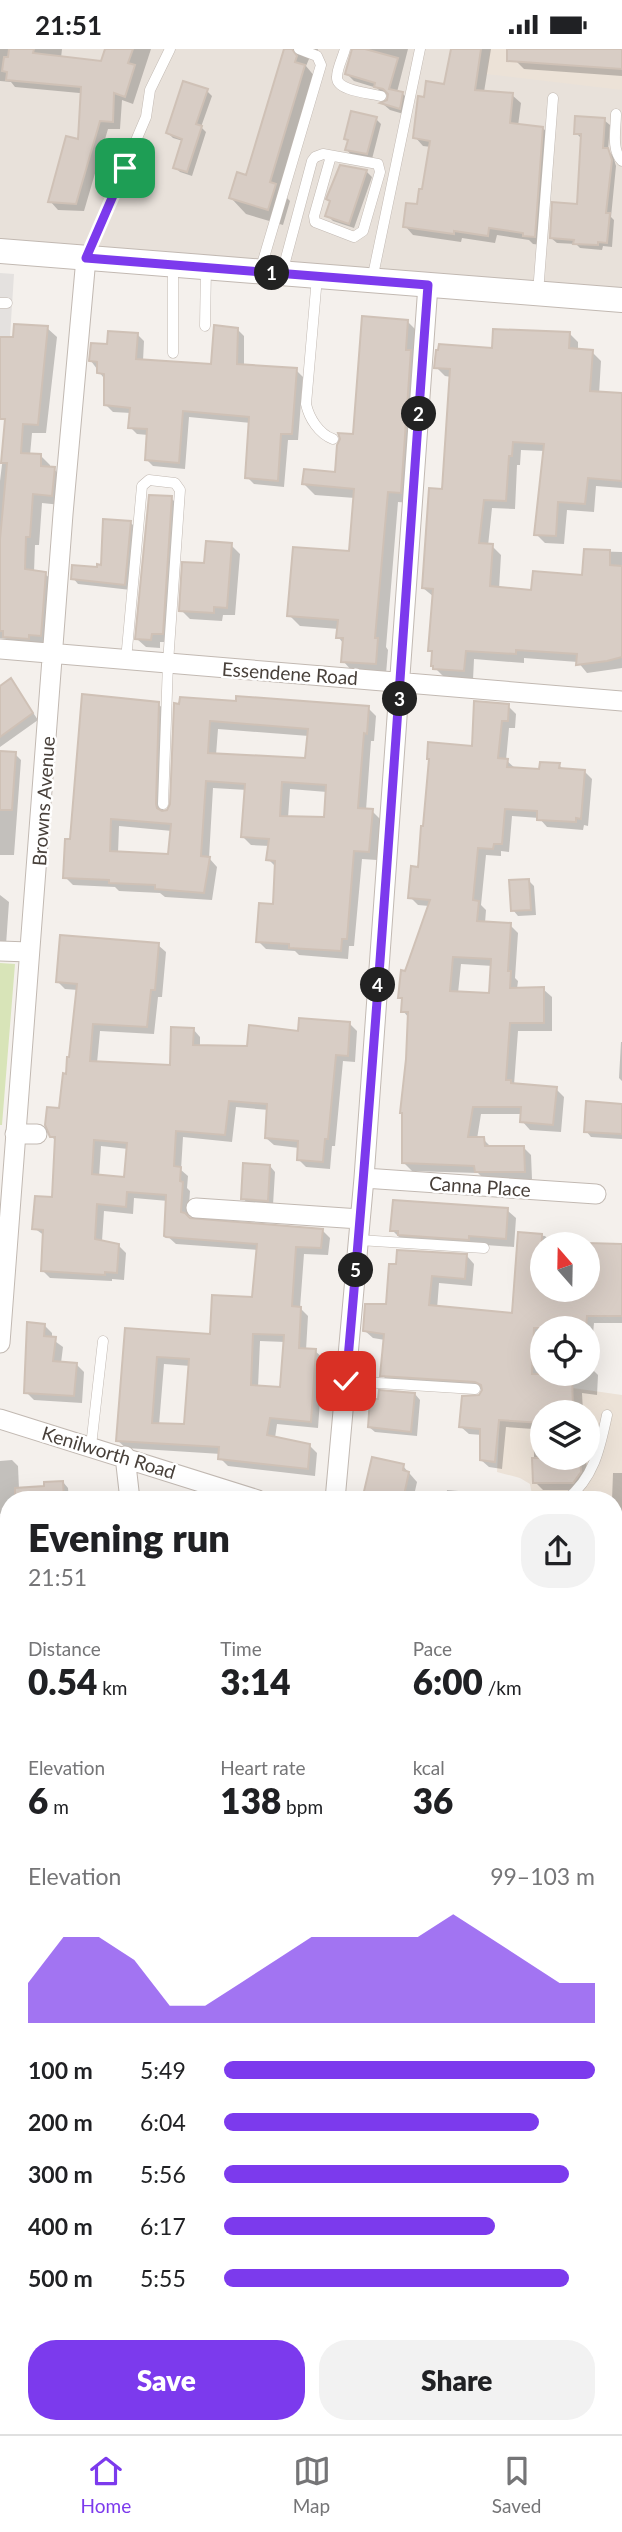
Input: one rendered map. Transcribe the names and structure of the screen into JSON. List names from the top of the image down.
{
  "streets": {
    "street": [
      "Essendene Road",
      "Browns Avenue",
      "Canna Place",
      "Kenilworth Road"
    ]
  },
  "crossings": [
    ["Essendene Road", "Browns Avenue"]
  ],
  "north": "top",
  "page": {
    "status": "21:51",
    "pins": [
      "1",
      "2",
      "3",
      "4",
      "5"
    ],
    "heading": ["Evening run", "21:51"],
    "stats": [
      ["Distance", "0.54 km"],
      ["Time", "3:14"],
      ["Pace", "6:00 /km"],
      ["Elevation", "6 m"],
      ["Heart rate", "138 bpm"],
      ["kcal", "36"]
    ],
    "chart": ["Elevation", "99–103 m"],
    "list": [
      {
        "name": "100 m",
        "note": "5:49"
      },
      {
        "name": "200 m",
        "note": "6:04"
      },
      {
        "name": "300 m",
        "note": "5:56"
      },
      {
        "name": "400 m",
        "note": "6:17"
      },
      {
        "name": "500 m",
        "note": "5:55"
      }
    ],
    "buttons": ["Save", "Share"],
    "tabs": ["Home", "Map", "Saved"]
  }
}
